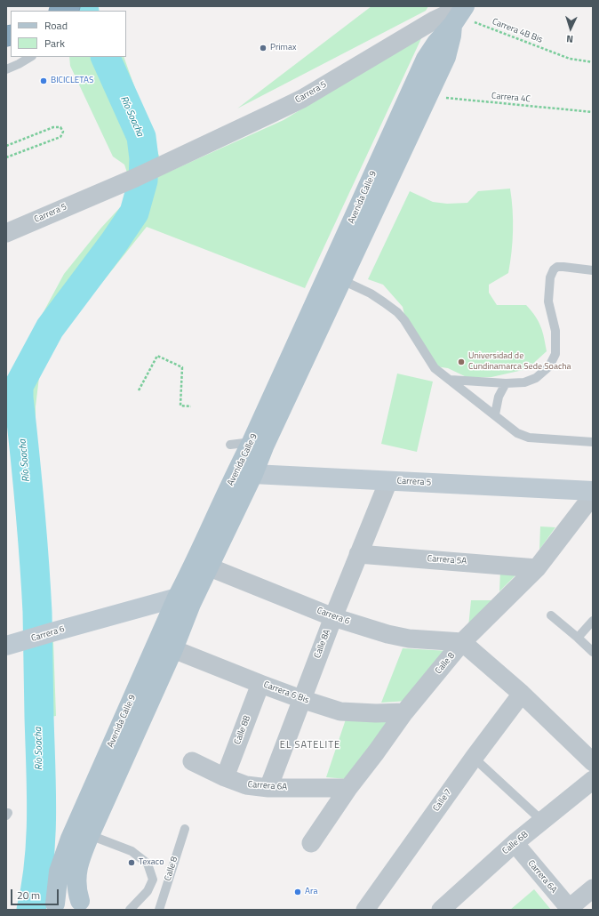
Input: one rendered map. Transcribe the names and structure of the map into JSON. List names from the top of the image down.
{
  "streets": {
    "main road": ["Carrera 5", "Avenida Calle 9", "Carrera 6"],
    "street": [
      "Carrera 5A",
      "Calle 8A",
      "Calle 8",
      "Carrera 6 Bis",
      "Calle 8B",
      "Carrera 6A",
      "Calle 7",
      "Calle 6B"
    ],
    "path": ["Carrera 4B Bis", "Carrera 4C"]
  },
  "crossings": [
    ["Carrera 4B Bis", "Carrera 5"],
    ["Carrera 4B Bis", "Avenida Calle 9"],
    ["Carrera 5", "Avenida Calle 9"],
    ["Carrera 5", "Calle 8A"],
    ["Carrera 4C", "Avenida Calle 9"],
    ["Avenida Calle 9", "Carrera 6"],
    ["Avenida Calle 9", "Carrera 6 Bis"],
    ["Carrera 5A", "Calle 8A"],
    ["Carrera 5A", "Calle 8"],
    ["Carrera 6", "Calle 8A"],
    ["Carrera 6", "Calle 8"],
    ["Calle 8A", "Carrera 6 Bis"],
    ["Calle 8A", "Carrera 6A"],
    ["Calle 8", "Carrera 6 Bis"],
    ["Calle 8", "Carrera 6A"],
    ["Carrera 6 Bis", "Calle 8B"],
    ["Calle 8B", "Carrera 6A"],
    ["Carrera 6A", "Calle 6B"]
  ],
  "districts": ["EL SATELITE"],
  "water": ["Río Soacha"],
  "places": [
    "Primax",
    "BICICLETAS",
    "Universidad de Cundinamarca Sede Soacha",
    "Texaco",
    "Ara"
  ],
  "legend": ["Road", "Park"],
  "scale_bar": "20 m",
  "north": "bottom"
}
